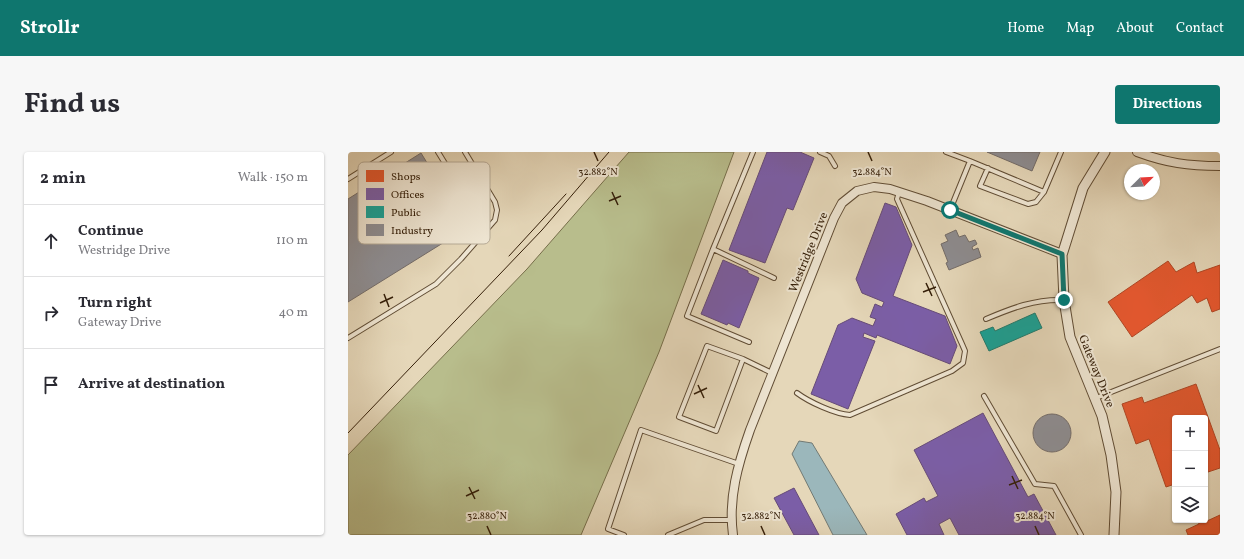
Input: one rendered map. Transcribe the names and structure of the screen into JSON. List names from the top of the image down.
{
  "streets": {
    "street": ["Westridge Drive", "Gateway Drive"]
  },
  "crossings": [
    ["Westridge Drive", "Gateway Drive"]
  ],
  "legend": [
    "Shops",
    "Offices",
    "Public",
    "Industry"
  ],
  "north": "top right",
  "page": {
    "header": "Strollr",
    "nav": [
      "Home",
      "Map",
      "About",
      "Contact"
    ],
    "title": "Find us",
    "buttons": "Directions",
    "heading": ["2 min", "Walk · 150 m"],
    "list": [
      ["Continue", "Westridge Drive", "110 m"],
      ["Turn right", "Gateway Drive", "40 m"],
      "Arrive at destination"
    ],
    "map_buttons": ["+", "−"]
  },
  "coordinates": ["32.882°N", "32.884°N", "32.880°N"]
}
